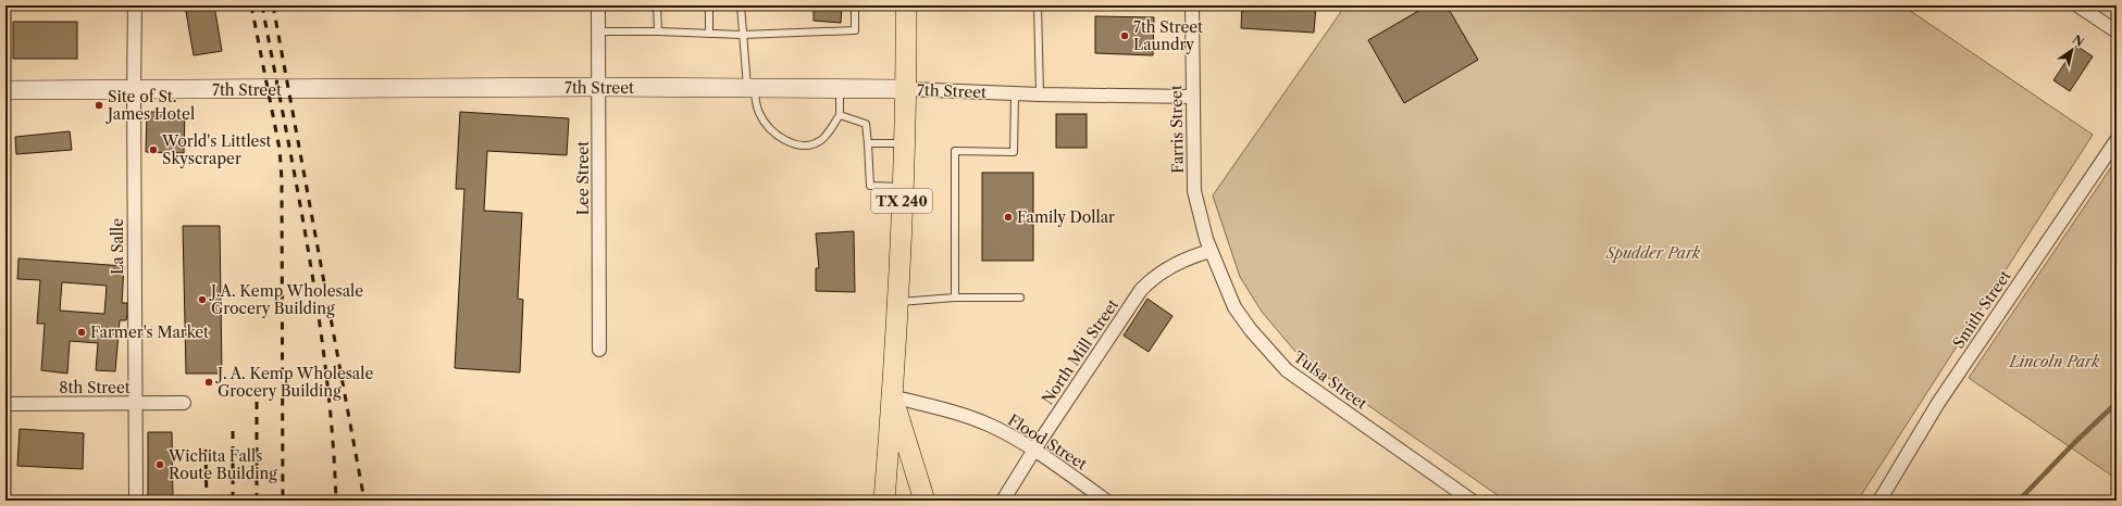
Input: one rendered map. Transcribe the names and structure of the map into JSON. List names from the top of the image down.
{
  "streets": {
    "main road": ["TX 240"],
    "street": [
      "7th Street",
      "Farris Street",
      "Lee Street",
      "La Salle",
      "Smith Street",
      "North Mill Street",
      "Tulsa Street",
      "8th Street",
      "Flood Street"
    ]
  },
  "crossings": [
    ["7th Street", "Farris Street"],
    ["7th Street", "Lee Street"],
    ["7th Street", "TX 240"],
    ["7th Street", "La Salle"],
    ["Farris Street", "North Mill Street"],
    ["Farris Street", "Tulsa Street"],
    ["TX 240", "Flood Street"],
    ["La Salle", "8th Street"],
    ["North Mill Street", "Tulsa Street"],
    ["North Mill Street", "Flood Street"]
  ],
  "parks": ["Spudder Park", "Lincoln Park"],
  "places": [
    "7th Street Laundry",
    "Site of St. James Hotel",
    "World's Littlest Skyscraper",
    "Family Dollar",
    "J.A. Kemp Wholesale Grocery Building",
    "Farmer's Market",
    "J. A. Kemp Wholesale Grocery Building",
    "Wichita Falls Route Building"
  ],
  "north": "top right"
}
